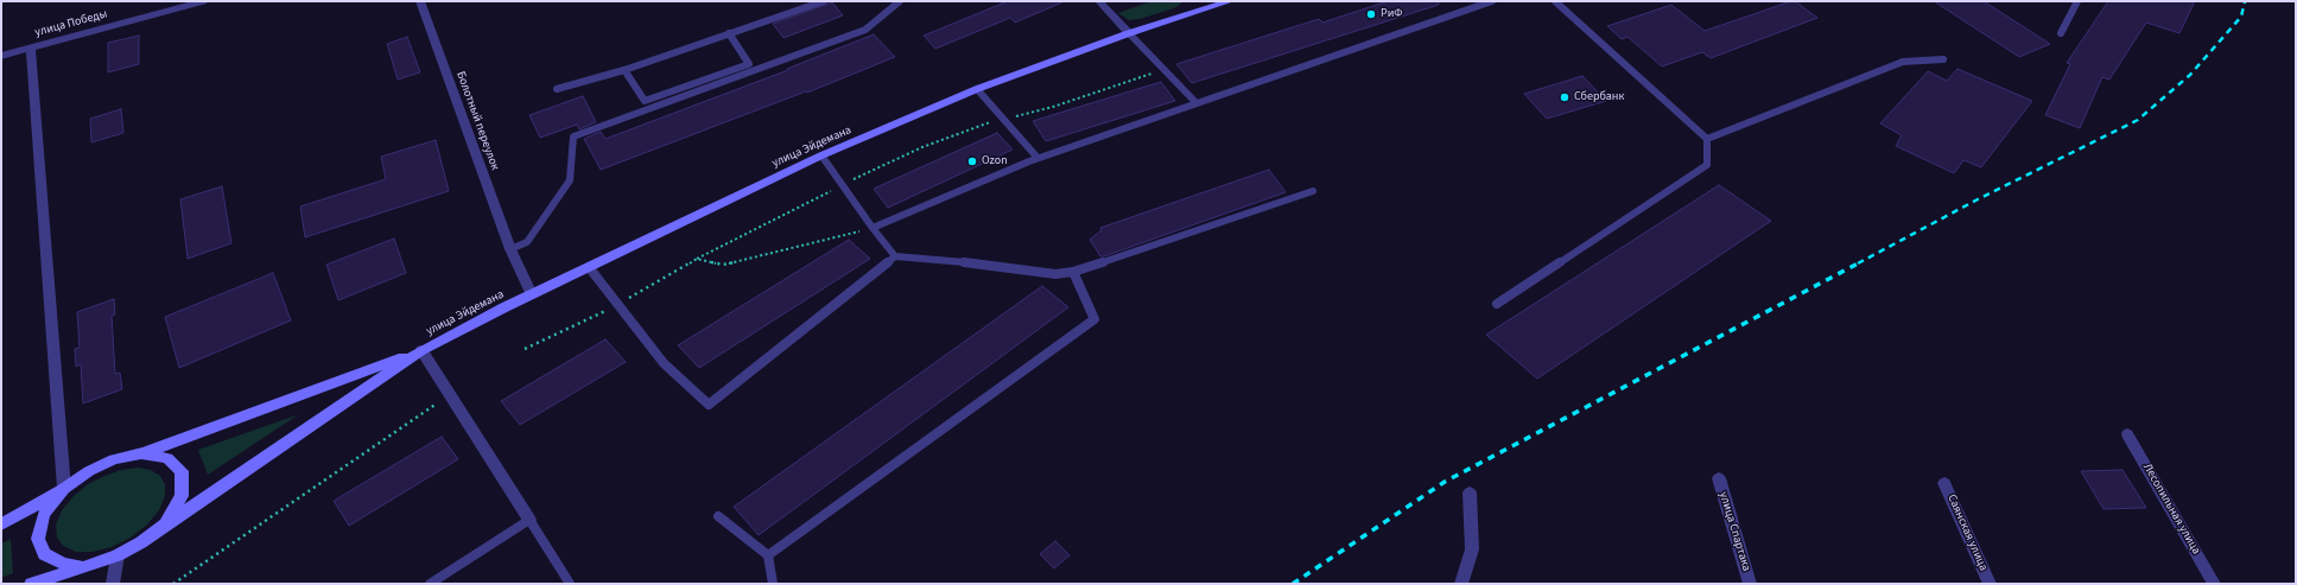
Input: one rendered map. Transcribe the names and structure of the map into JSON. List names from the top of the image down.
{
  "streets": {
    "main road": ["улица Эйдемана"],
    "street": [
      "улица Победы",
      "Болотный переулок",
      "Лесопильная улица",
      "улица Спартака",
      "Саянская улица"
    ]
  },
  "crossings": [
    ["Болотный переулок", "улица Эйдемана"]
  ],
  "places": ["РиФ", "Сбербанк", "Ozon"]
}
